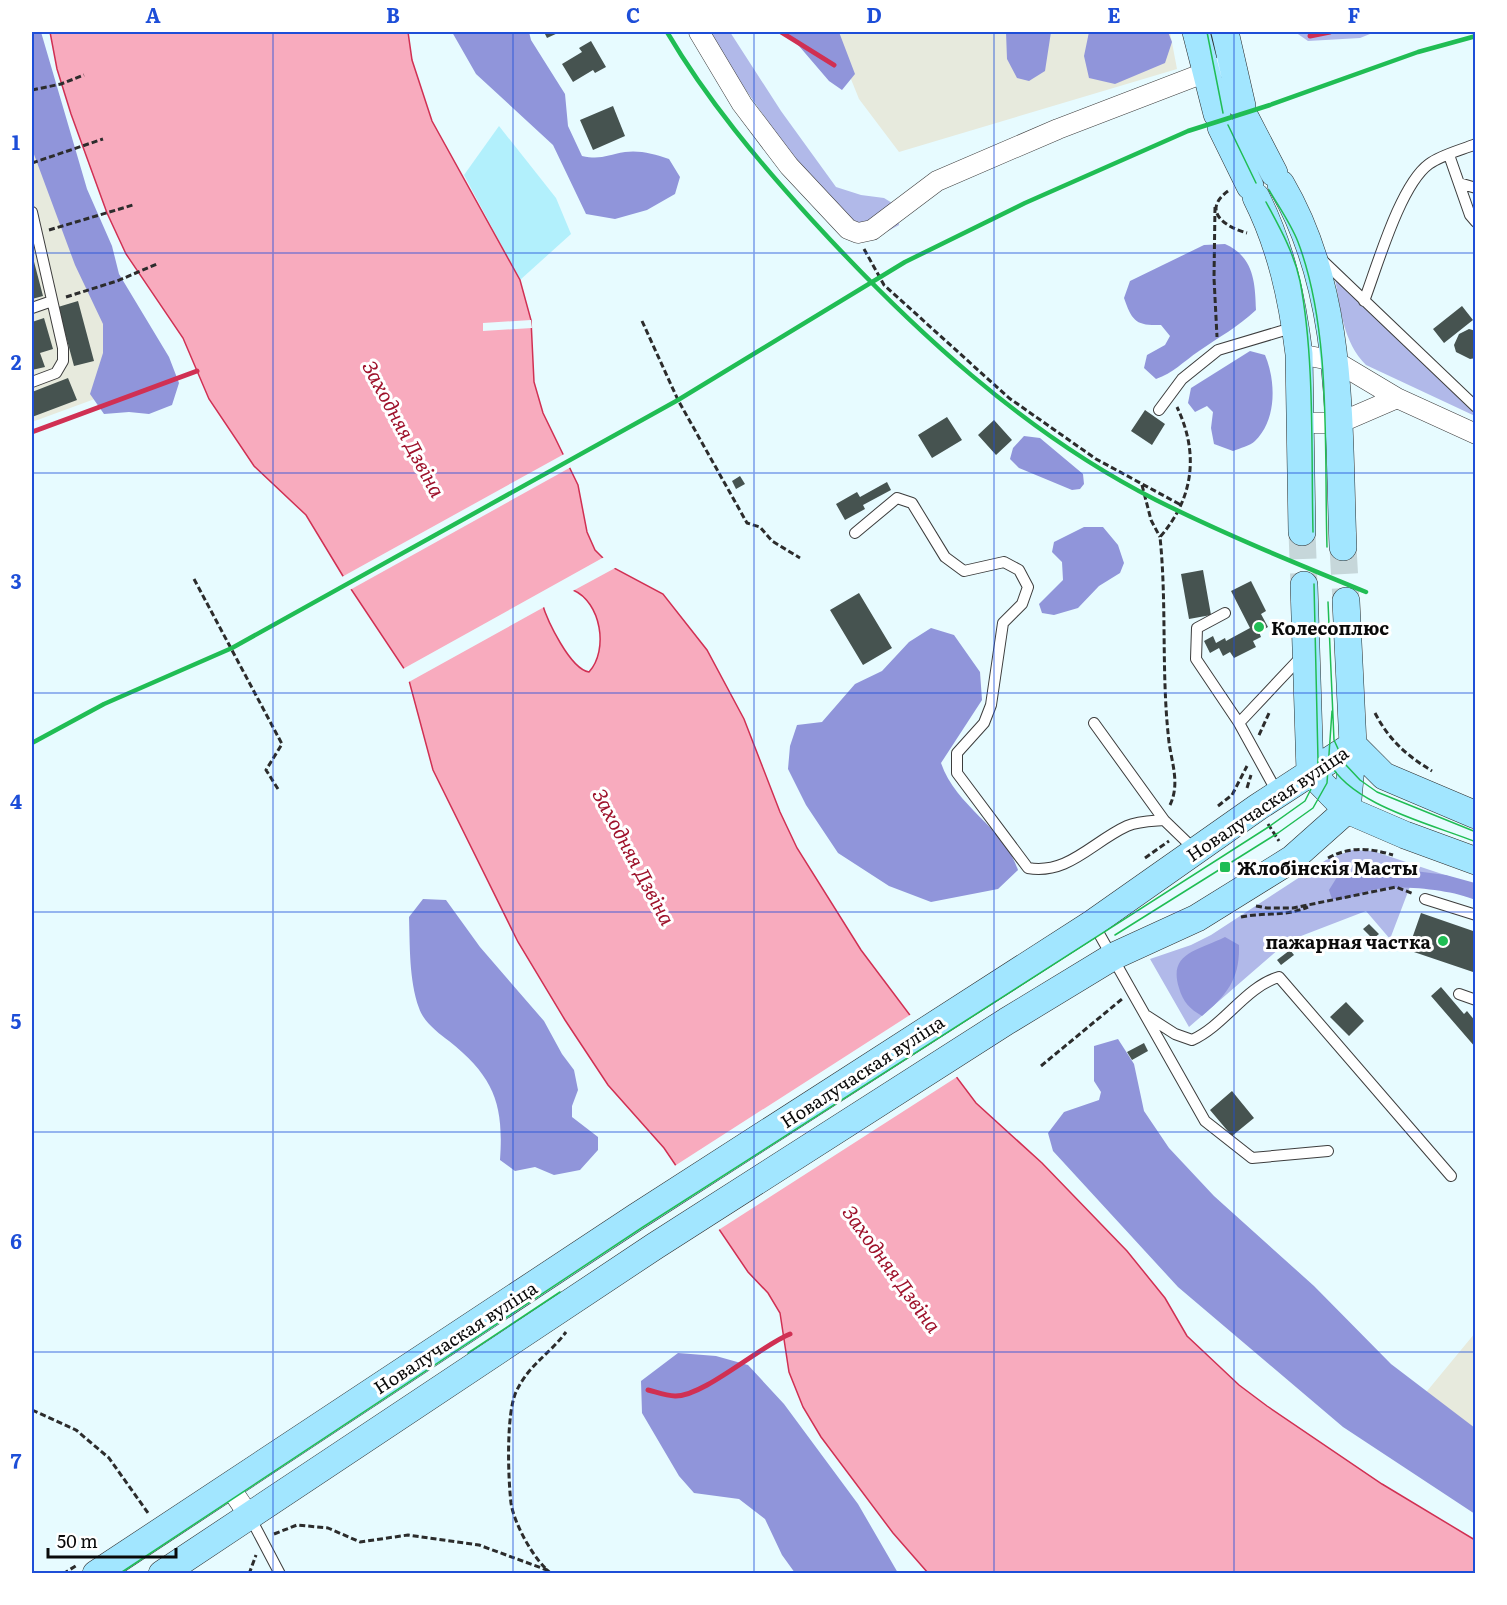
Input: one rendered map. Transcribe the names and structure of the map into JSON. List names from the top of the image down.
{
  "streets": {
    "main road": ["Новалучаская вуліца"]
  },
  "water": ["Заходняя Дзвіна"],
  "places": {
    "other": ["Колесоплюс", "пажарная частка"],
    "transit": ["Жлобінскія Масты"]
  },
  "scale_bar": "50 m",
  "grid": {
    "columns": [
      "A",
      "B",
      "C",
      "D",
      "E",
      "F"
    ],
    "rows": [
      "1",
      "2",
      "3",
      "4",
      "5",
      "6",
      "7"
    ]
  }
}
